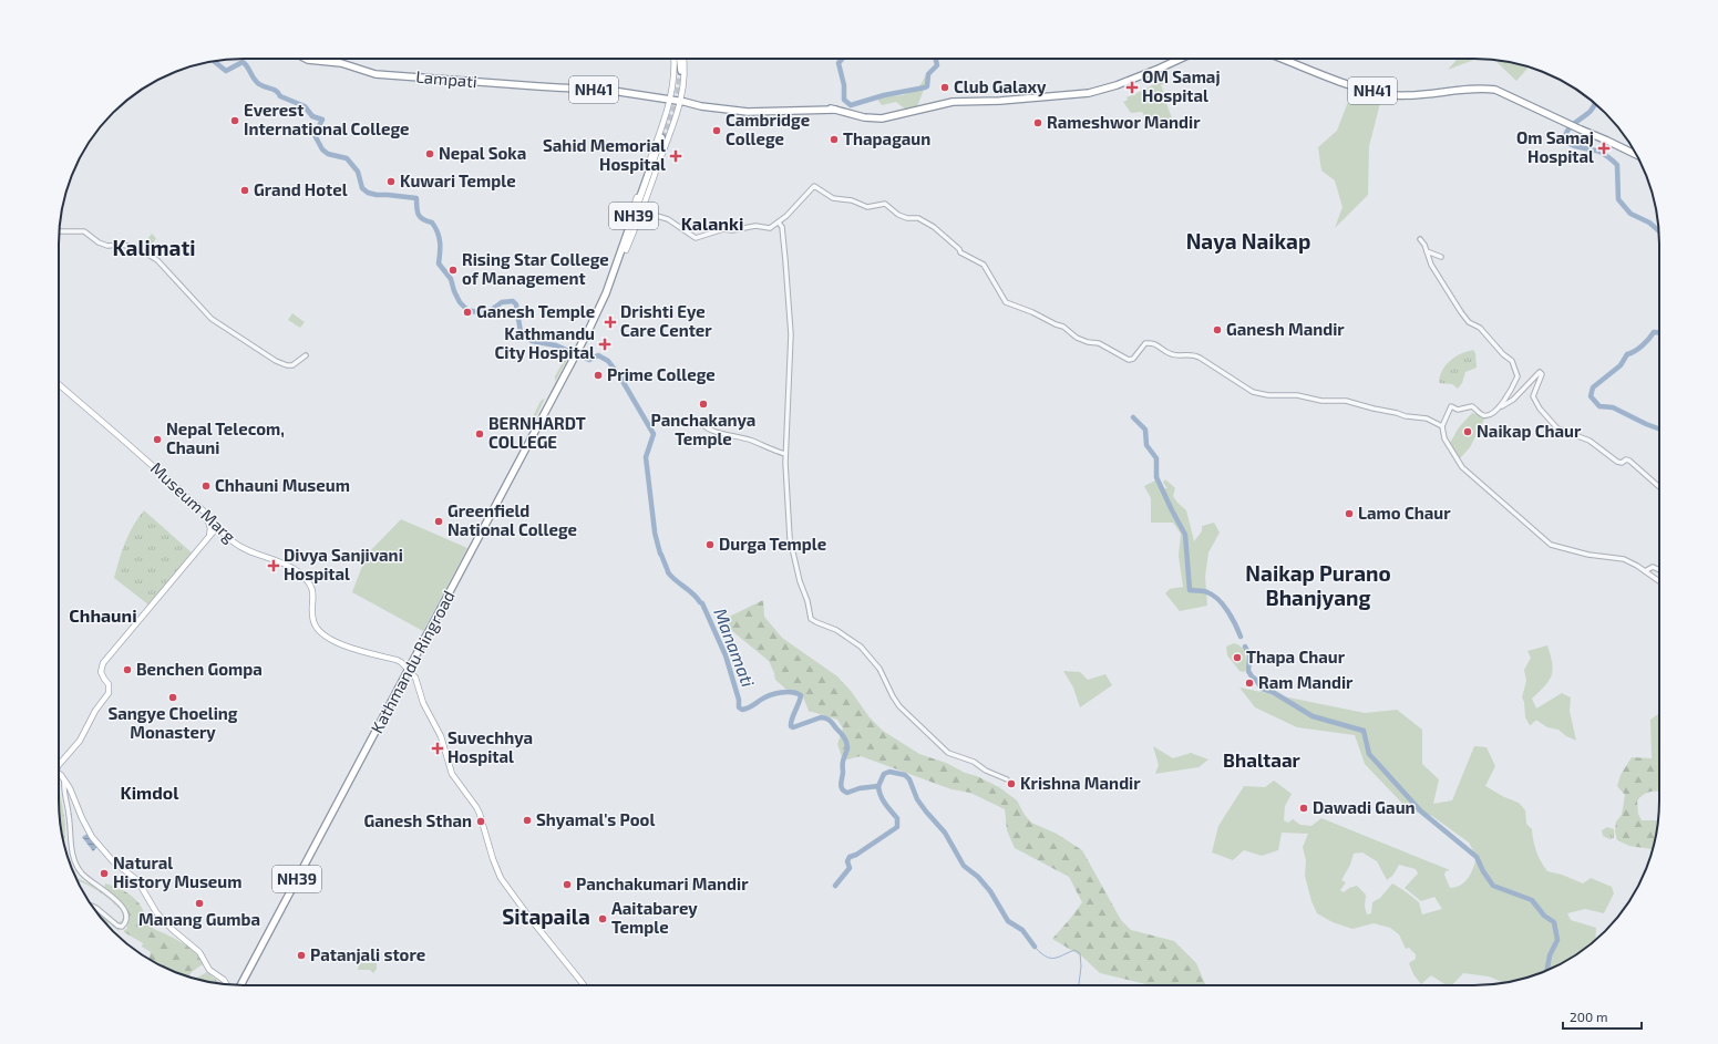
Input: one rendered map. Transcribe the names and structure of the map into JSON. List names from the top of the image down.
{
  "streets": {
    "highway": [
      "Lampati",
      "NH41",
      "NH39",
      "Kathmandu Ringroad"
    ],
    "main road": ["Museum Marg"]
  },
  "crossings": [
    ["Lampati", "NH41"],
    ["Museum Marg", "Kathmandu Ringroad"]
  ],
  "districts": [
    "Kalanki",
    "Naya Naikap",
    "Kalimati",
    "Naikap Purano Bhanjyang",
    "Chhauni",
    "Bhaltaar",
    "Kimdol",
    "Sitapaila"
  ],
  "water": ["Manamati"],
  "places": {
    "other": [
      "Club Galaxy",
      "Everest International College",
      "Rameshwor Mandir",
      "Cambridge College",
      "Thapagaun",
      "Nepal Soka",
      "Kuwari Temple",
      "Grand Hotel",
      "Rising Star College of Management",
      "Ganesh Temple",
      "Ganesh Mandir",
      "Prime College",
      "Panchakanya Temple",
      "Naikap Chaur",
      "BERNHARDT COLLEGE",
      "Nepal Telecom, Chauni",
      "Chhauni Museum",
      "Lamo Chaur",
      "Greenfield National College",
      "Durga Temple",
      "Thapa Chaur",
      "Benchen Gompa",
      "Ram Mandir",
      "Sangye Choeling Monastery",
      "Krishna Mandir",
      "Dawadi Gaun",
      "Shyamal's Pool",
      "Ganesh Sthan",
      "Natural History Museum",
      "Panchakumari Mandir",
      "Manang Gumba",
      "Aaitabarey Temple",
      "Patanjali store"
    ],
    "health": [
      "OM Samaj Hospital",
      "Om Samaj Hospital",
      "Sahid Memorial Hospital",
      "Drishti Eye Care Center",
      "Kathmandu City Hospital",
      "Divya Sanjivani Hospital",
      "Suvechhya Hospital"
    ]
  },
  "scale_bar": "200 m"
}
